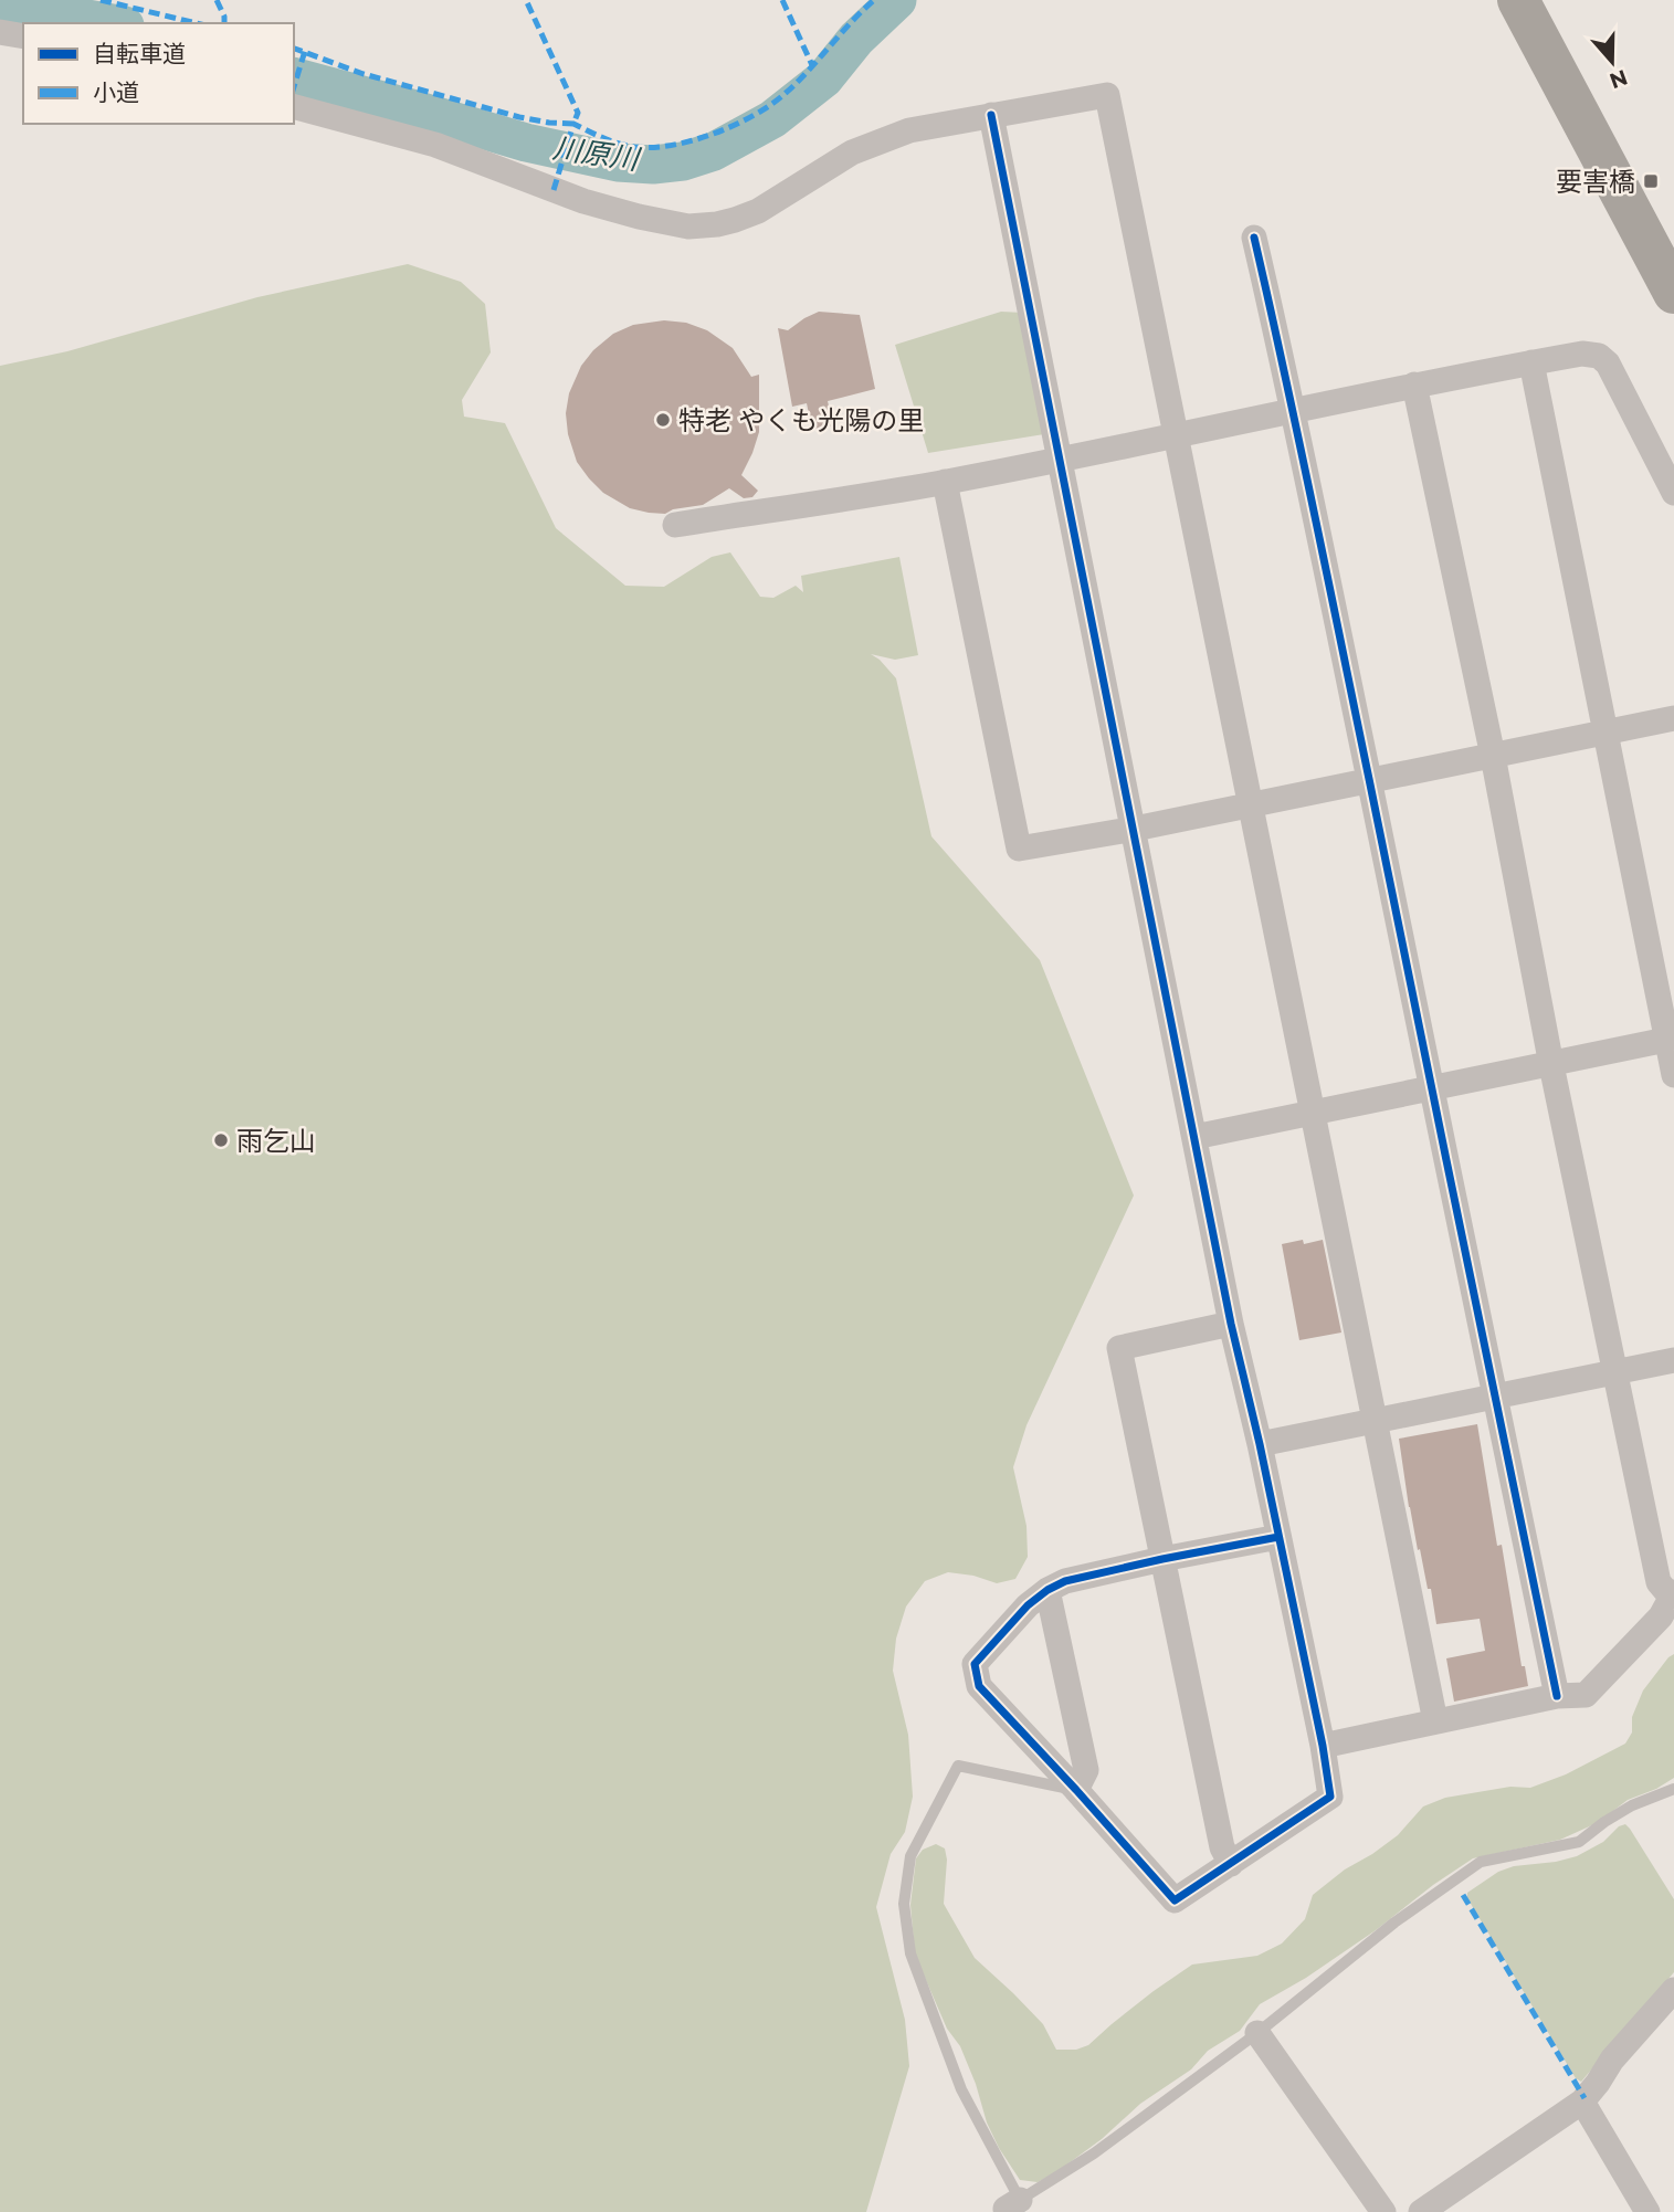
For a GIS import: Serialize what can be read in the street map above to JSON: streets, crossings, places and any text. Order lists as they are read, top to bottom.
{
  "water": ["川原川"],
  "places": {
    "transit": ["要害橋"],
    "other": ["特老 やくも光陽の里", "雨乞山"]
  },
  "legend": ["自転車道", "小道"],
  "north": "bottom"
}
